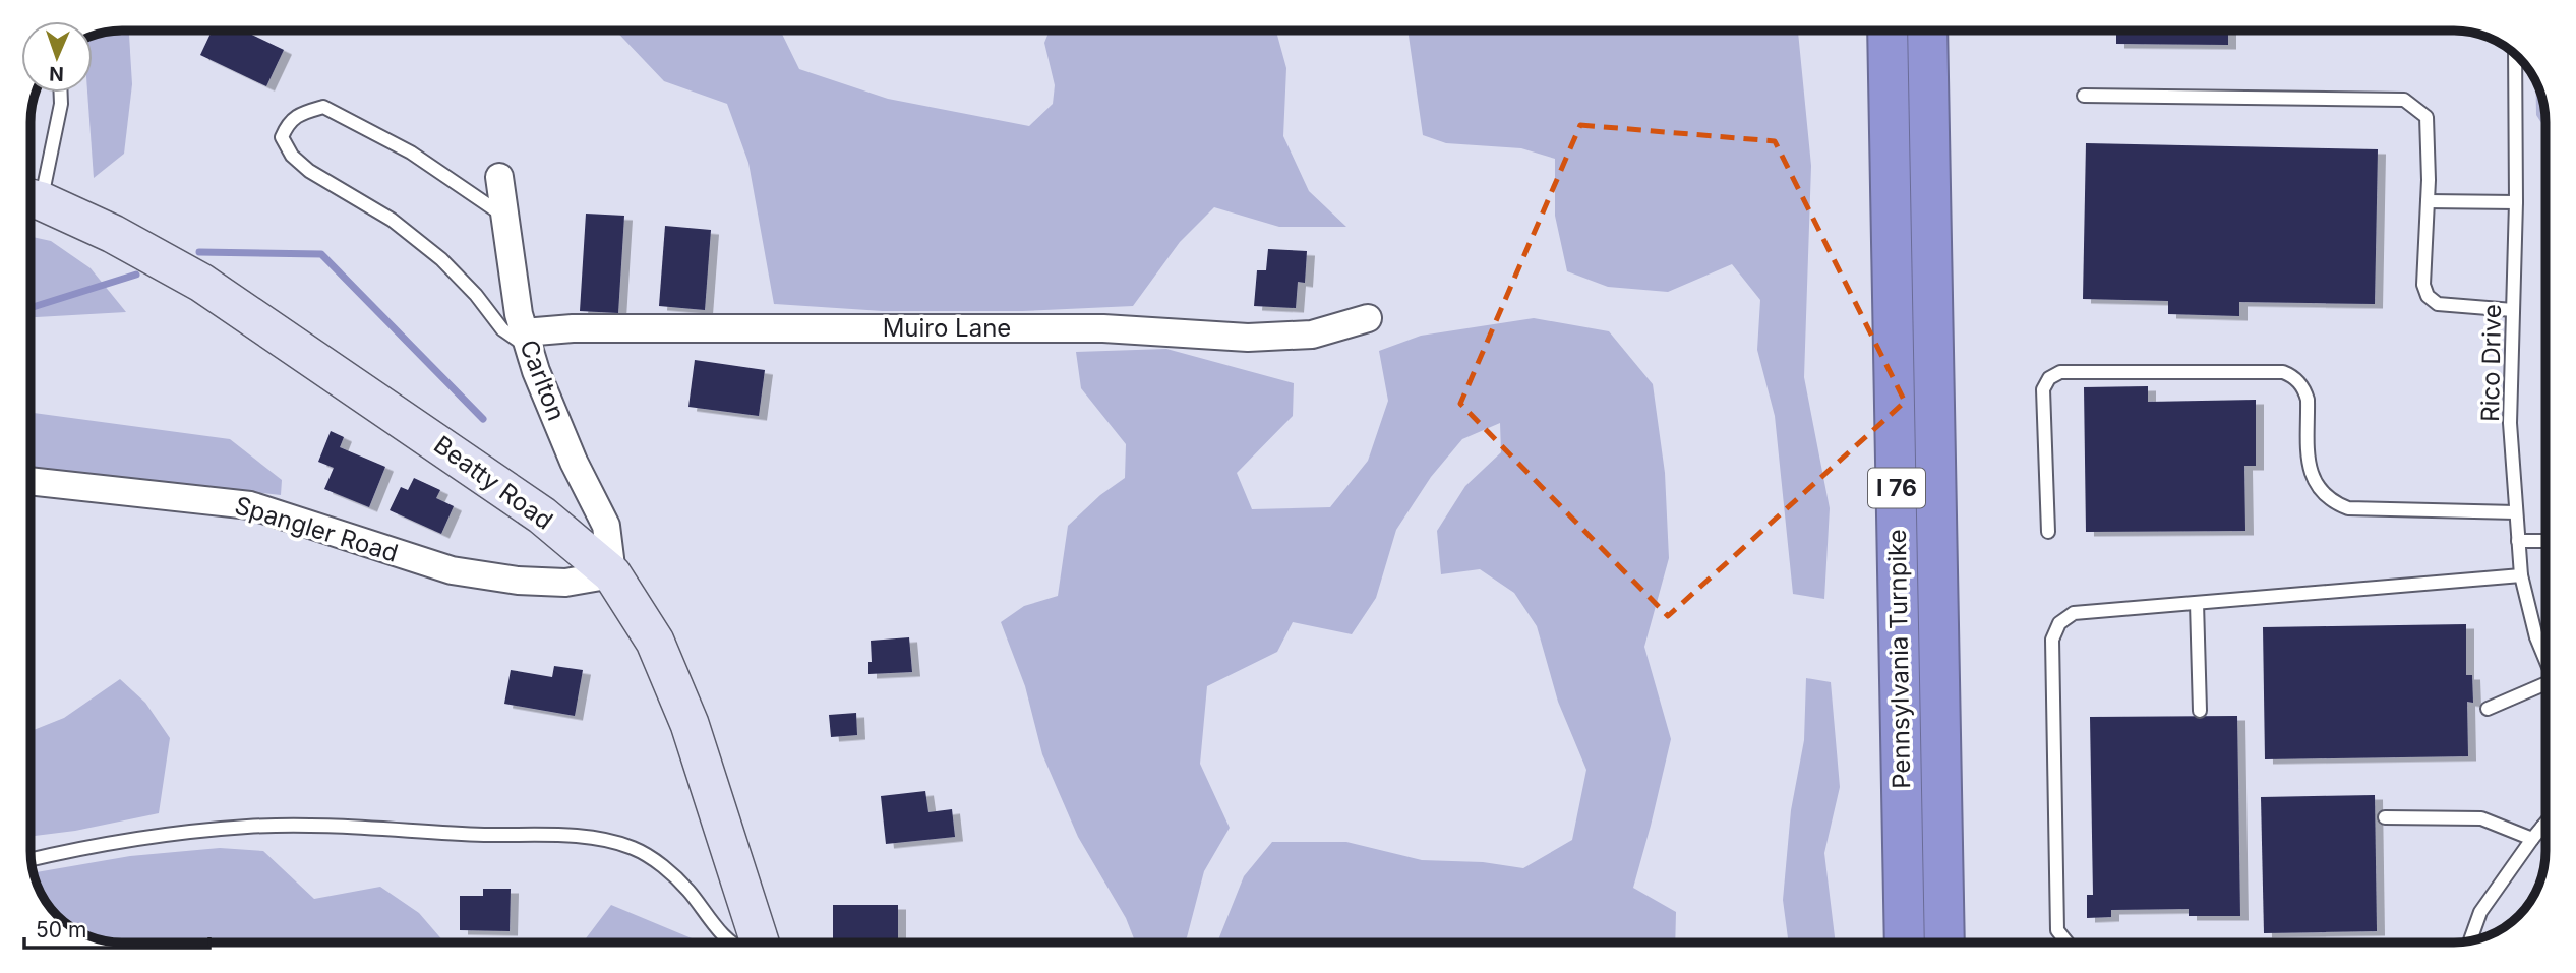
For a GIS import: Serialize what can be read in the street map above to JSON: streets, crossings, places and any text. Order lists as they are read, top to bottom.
{
  "streets": {
    "highway": ["I 76", "Pennsylvania Turnpike"],
    "street": [
      "Muiro Lane",
      "Carlton",
      "Beatty Road",
      "Spangler Road"
    ],
    "lane": ["Rico Drive"]
  },
  "crossings": [
    ["Muiro Lane", "Carlton"],
    ["Carlton", "Beatty Road"],
    ["Carlton", "Spangler Road"],
    ["Beatty Road", "Spangler Road"]
  ],
  "scale_bar": "50 m",
  "north": "bottom"
}
